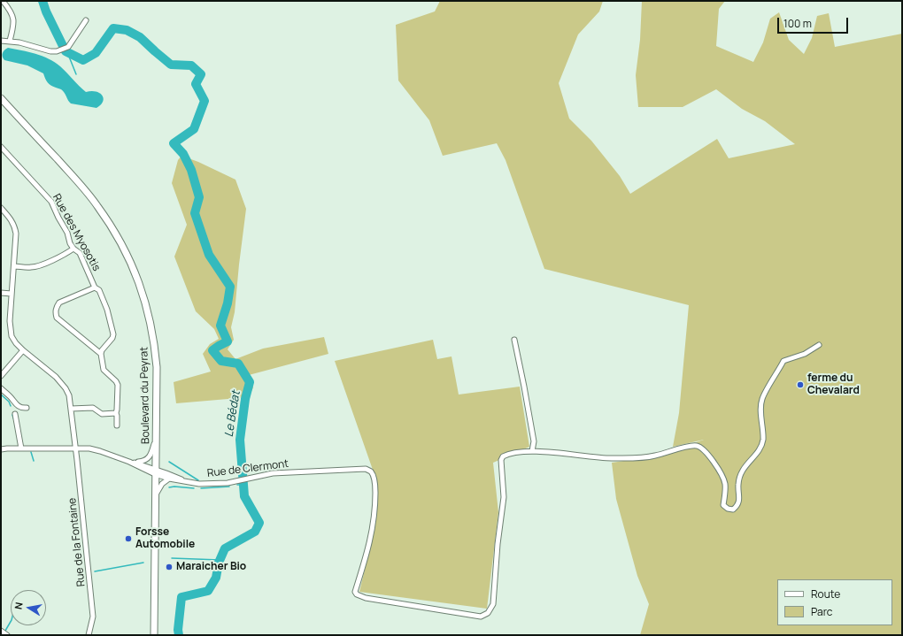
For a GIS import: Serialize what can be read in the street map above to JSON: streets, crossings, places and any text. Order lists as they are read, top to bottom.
{
  "streets": {
    "main road": ["Boulevard du Peyrat"],
    "street": ["Rue des Myosotis", "Rue de Clermont", "Rue de la Fontaine"]
  },
  "crossings": [
    ["Boulevard du Peyrat", "Rue de Clermont"]
  ],
  "water": ["Le Bédat"],
  "places": ["ferme du Chevalard", "Forsse Automobile", "Maraicher Bio"],
  "legend": ["Route", "Parc"],
  "scale_bar": "100 m",
  "north": "left"
}
